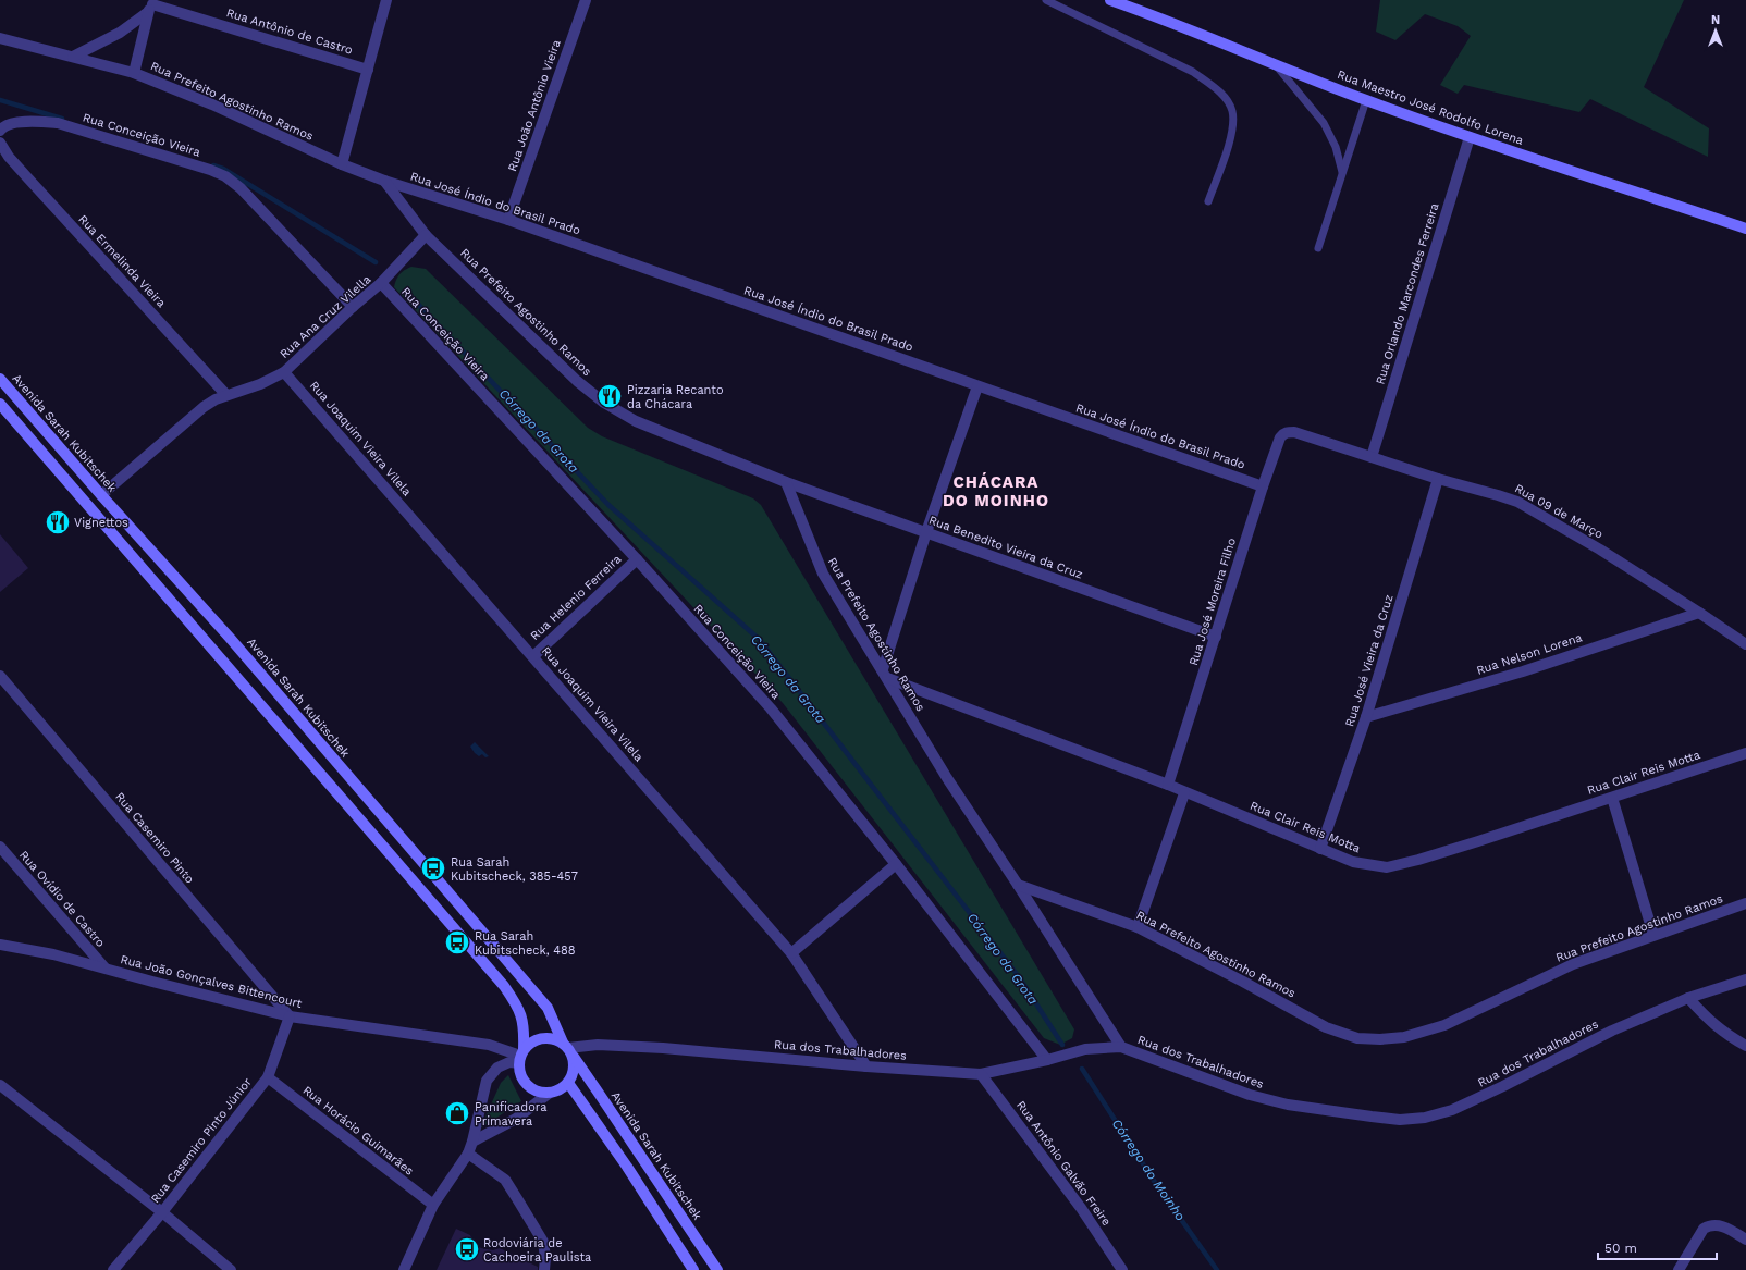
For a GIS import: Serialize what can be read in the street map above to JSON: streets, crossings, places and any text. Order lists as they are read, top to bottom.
{
  "streets": {
    "main road": ["Rua Maestro José Rodolfo Lorena", "Avenida Sarah Kubitschek"],
    "street": [
      "Rua Antônio de Castro",
      "Rua Prefeito Agostinho Ramos",
      "Rua João Antônio Vieira",
      "Rua Conceição Vieira",
      "Rua José Índio do Brasil Prado",
      "Rua Ermelinda Vieira",
      "Rua Orlando Marcondes Ferreira",
      "Rua Ana Cruz Vilella",
      "Rua Joaquim Vieira Vilela",
      "Rua 09 de Março",
      "Rua Benedito Vieira da Cruz",
      "Rua Helenio Ferreira",
      "Rua José Moreira Filho",
      "Rua Nelson Lorena",
      "Rua José Vieira da Cruz",
      "Rua Clair Reis Motta",
      "Rua Casemiro Pinto",
      "Rua Ovídio de Castro",
      "Rua João Gonçalves Bittencourt",
      "Rua dos Trabalhadores",
      "Rua Horácio Guimarães",
      "Rua Casemiro Pinto Júnior",
      "Rua Antônio Galvão Freire"
    ]
  },
  "crossings": [
    ["Rua Prefeito Agostinho Ramos", "Rua José Índio do Brasil Prado"],
    ["Rua Prefeito Agostinho Ramos", "Rua Ana Cruz Vilella"],
    ["Rua Prefeito Agostinho Ramos", "Rua Benedito Vieira da Cruz"],
    ["Rua Prefeito Agostinho Ramos", "Rua Clair Reis Motta"],
    ["Rua João Antônio Vieira", "Rua José Índio do Brasil Prado"],
    ["Rua Maestro José Rodolfo Lorena", "Rua Orlando Marcondes Ferreira"],
    ["Rua Conceição Vieira", "Rua Ana Cruz Vilella"],
    ["Rua Conceição Vieira", "Rua Helenio Ferreira"],
    ["Rua Conceição Vieira", "Rua dos Trabalhadores"],
    ["Rua José Índio do Brasil Prado", "Rua José Moreira Filho"],
    ["Rua Ermelinda Vieira", "Rua Ana Cruz Vilella"],
    ["Rua Orlando Marcondes Ferreira", "Rua 09 de Março"],
    ["Rua Ana Cruz Vilella", "Avenida Sarah Kubitschek"],
    ["Rua Ana Cruz Vilella", "Rua Joaquim Vieira Vilela"],
    ["Avenida Sarah Kubitschek", "Rua João Gonçalves Bittencourt"],
    ["Avenida Sarah Kubitschek", "Rua dos Trabalhadores"],
    ["Rua Joaquim Vieira Vilela", "Rua Helenio Ferreira"],
    ["Rua Joaquim Vieira Vilela", "Rua dos Trabalhadores"],
    ["Rua 09 de Março", "Rua José Moreira Filho"],
    ["Rua 09 de Março", "Rua Nelson Lorena"],
    ["Rua 09 de Março", "Rua José Vieira da Cruz"],
    ["Rua Benedito Vieira da Cruz", "Rua José Moreira Filho"],
    ["Rua José Moreira Filho", "Rua Clair Reis Motta"],
    ["Rua Nelson Lorena", "Rua José Vieira da Cruz"],
    ["Rua José Vieira da Cruz", "Rua Clair Reis Motta"],
    ["Rua Casemiro Pinto", "Rua João Gonçalves Bittencourt"],
    ["Rua Casemiro Pinto", "Rua Casemiro Pinto Júnior"],
    ["Rua Ovídio de Castro", "Rua João Gonçalves Bittencourt"],
    ["Rua João Gonçalves Bittencourt", "Rua dos Trabalhadores"],
    ["Rua João Gonçalves Bittencourt", "Rua Casemiro Pinto Júnior"],
    ["Rua dos Trabalhadores", "Rua Antônio Galvão Freire"],
    ["Rua Horácio Guimarães", "Rua Casemiro Pinto Júnior"]
  ],
  "districts": ["CHÁCARA DO MOINHO"],
  "water": ["Córrego da Grota", "Córrego do Moinho"],
  "places": {
    "restaurant": ["Pizzaria Recanto da Chácara", "Vignettos"],
    "bus stop": ["Rua Sarah Kubitscheck, 385-457", "Rua Sarah Kubitscheck, 488", "Rodoviária de Cachoeira Paulista"],
    "shop": ["Panificadora Primavera"]
  },
  "scale_bar": "50 m",
  "north": "top"
}
